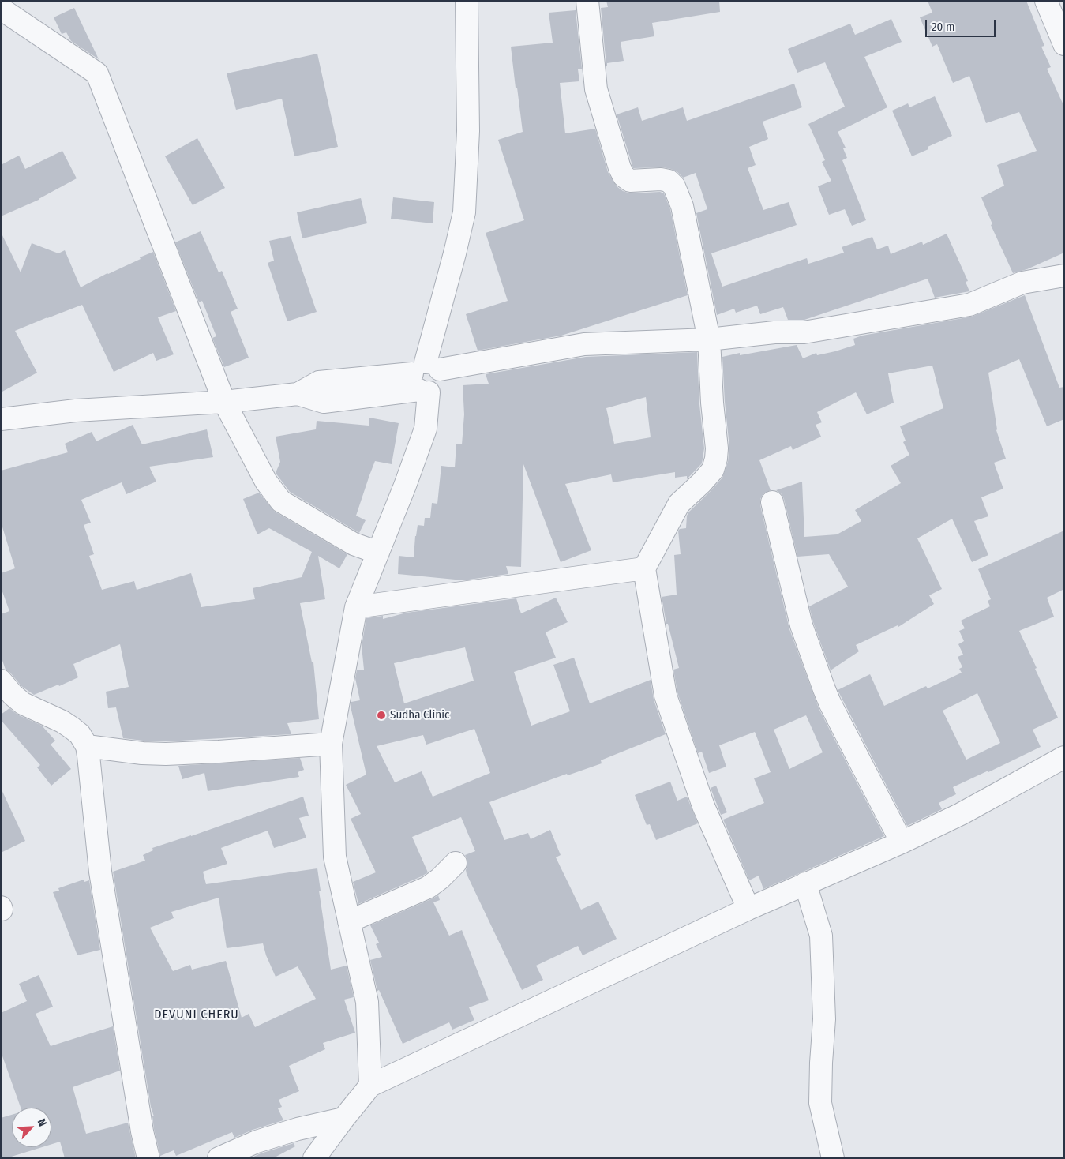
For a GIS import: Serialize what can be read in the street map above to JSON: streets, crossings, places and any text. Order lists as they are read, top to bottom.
{
  "districts": ["DEVUNI CHERU"],
  "places": ["Sudha Clinic"],
  "scale_bar": "20 m",
  "north": "top right"
}
